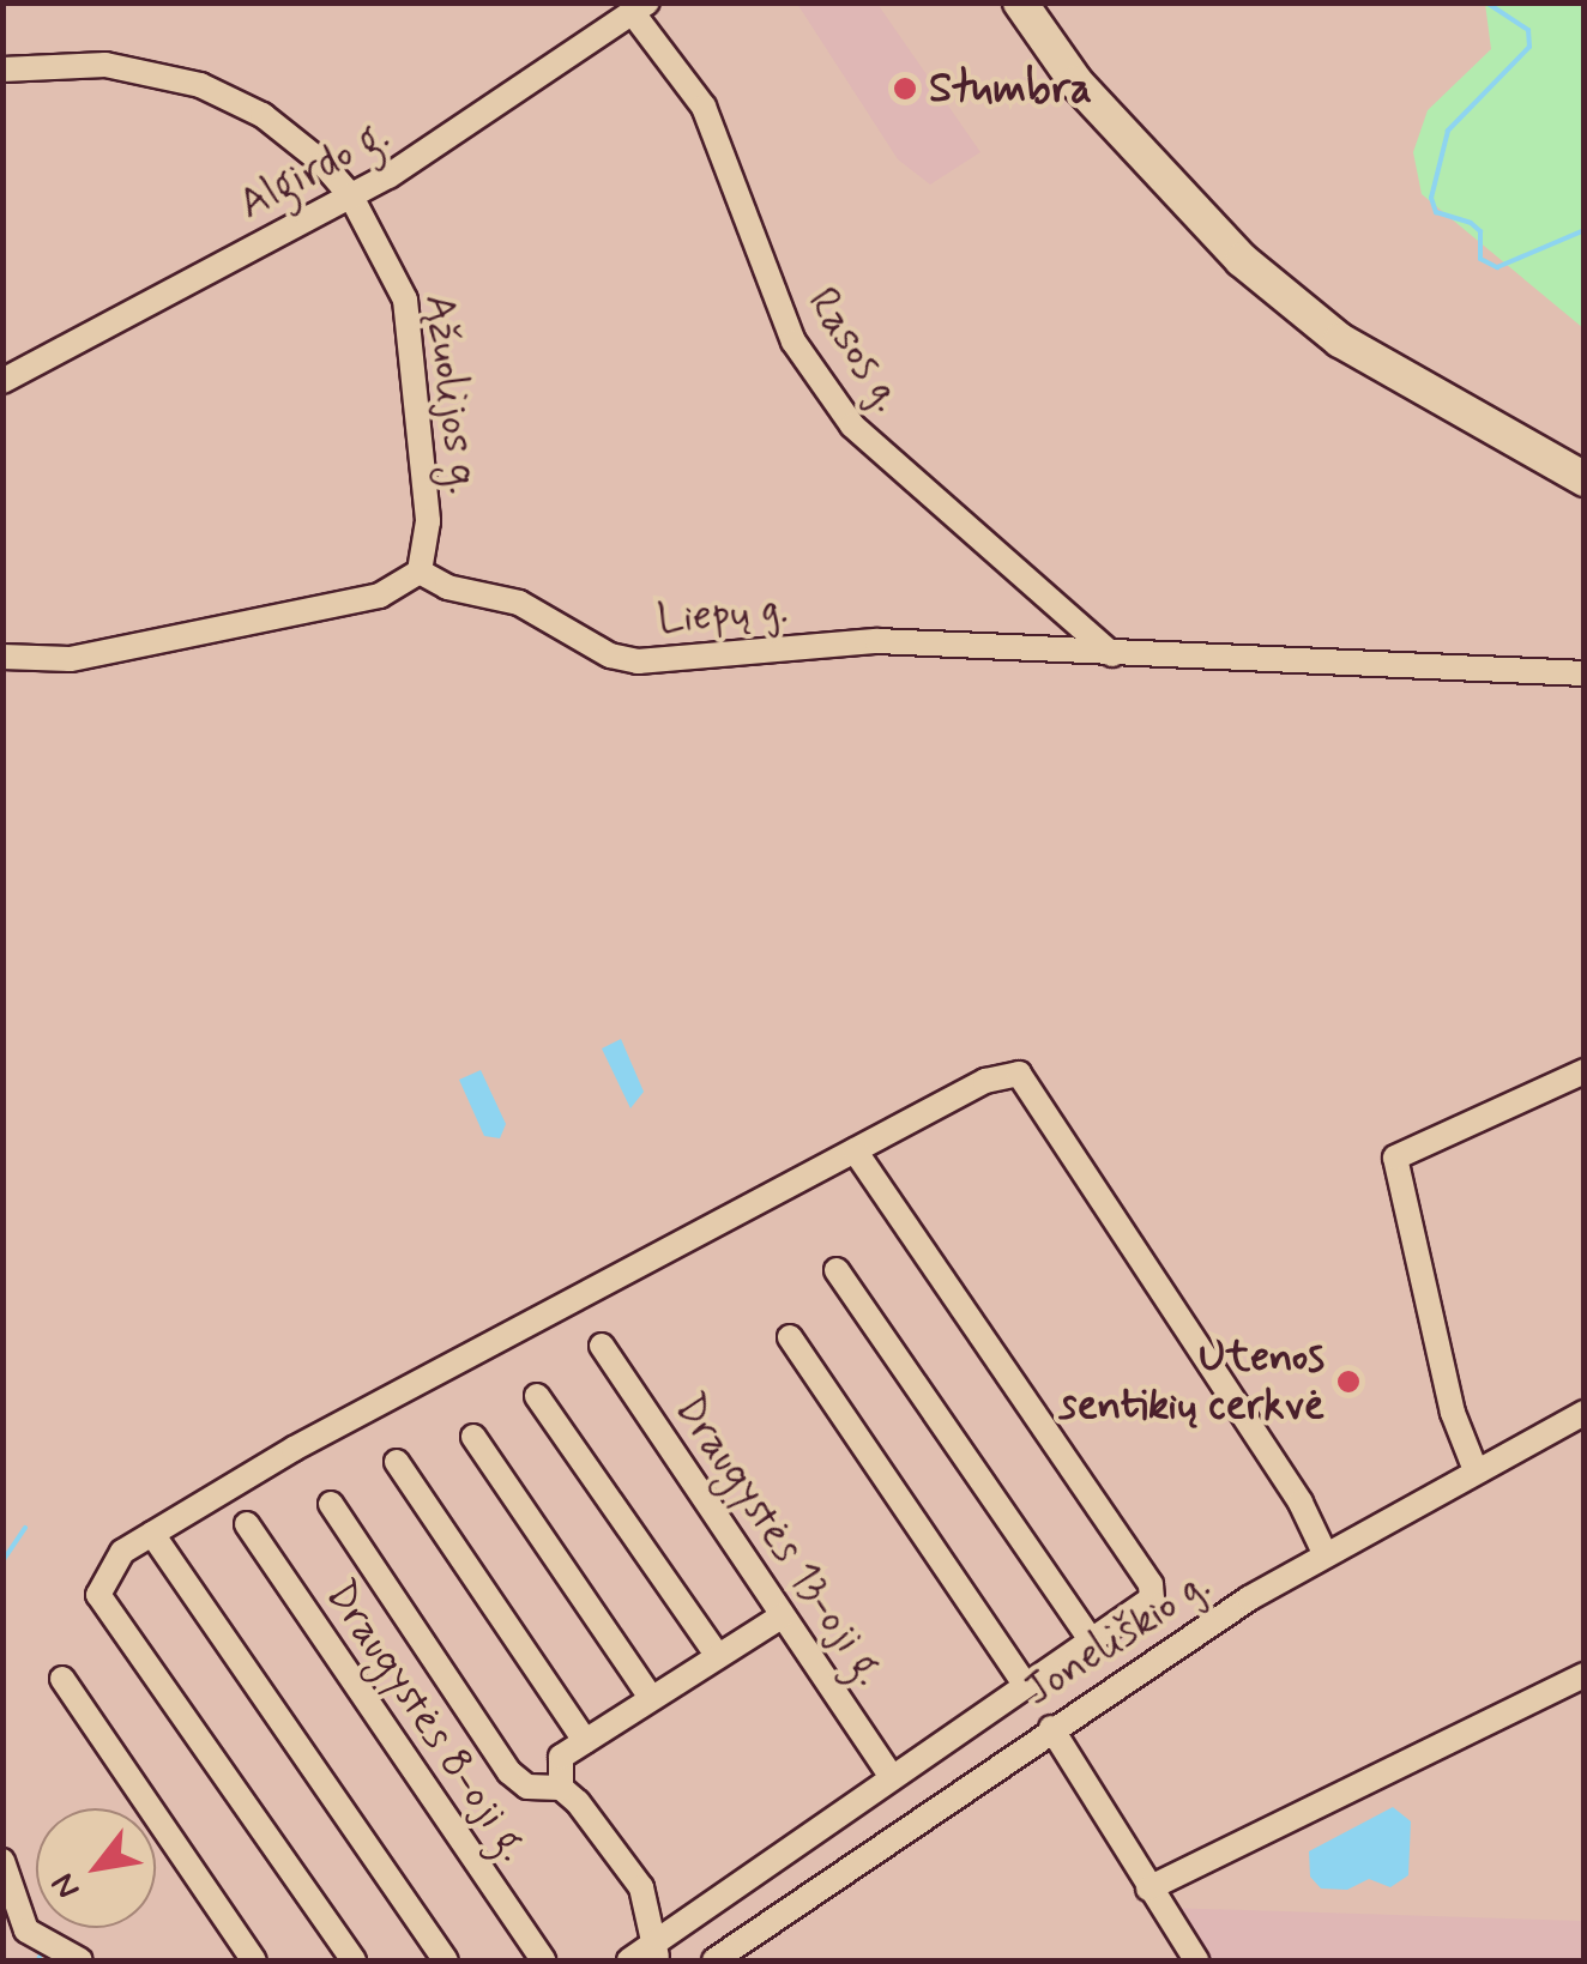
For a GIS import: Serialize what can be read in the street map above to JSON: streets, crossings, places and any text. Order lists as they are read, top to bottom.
{
  "streets": {
    "street": [
      "Algirdo g.",
      "Rasos g.",
      "Ąžuolijos g.",
      "Liepų g.",
      "Draugystės 13-oji g.",
      "Joneliškio g.",
      "Draugystės 8-oji g."
    ]
  },
  "crossings": [
    ["Algirdo g.", "Rasos g."],
    ["Algirdo g.", "Ąžuolijos g."],
    ["Rasos g.", "Liepų g."],
    ["Ąžuolijos g.", "Liepų g."]
  ],
  "places": ["Stumbra", "Utenos sentikių cerkvė"],
  "north": "bottom left"
}
